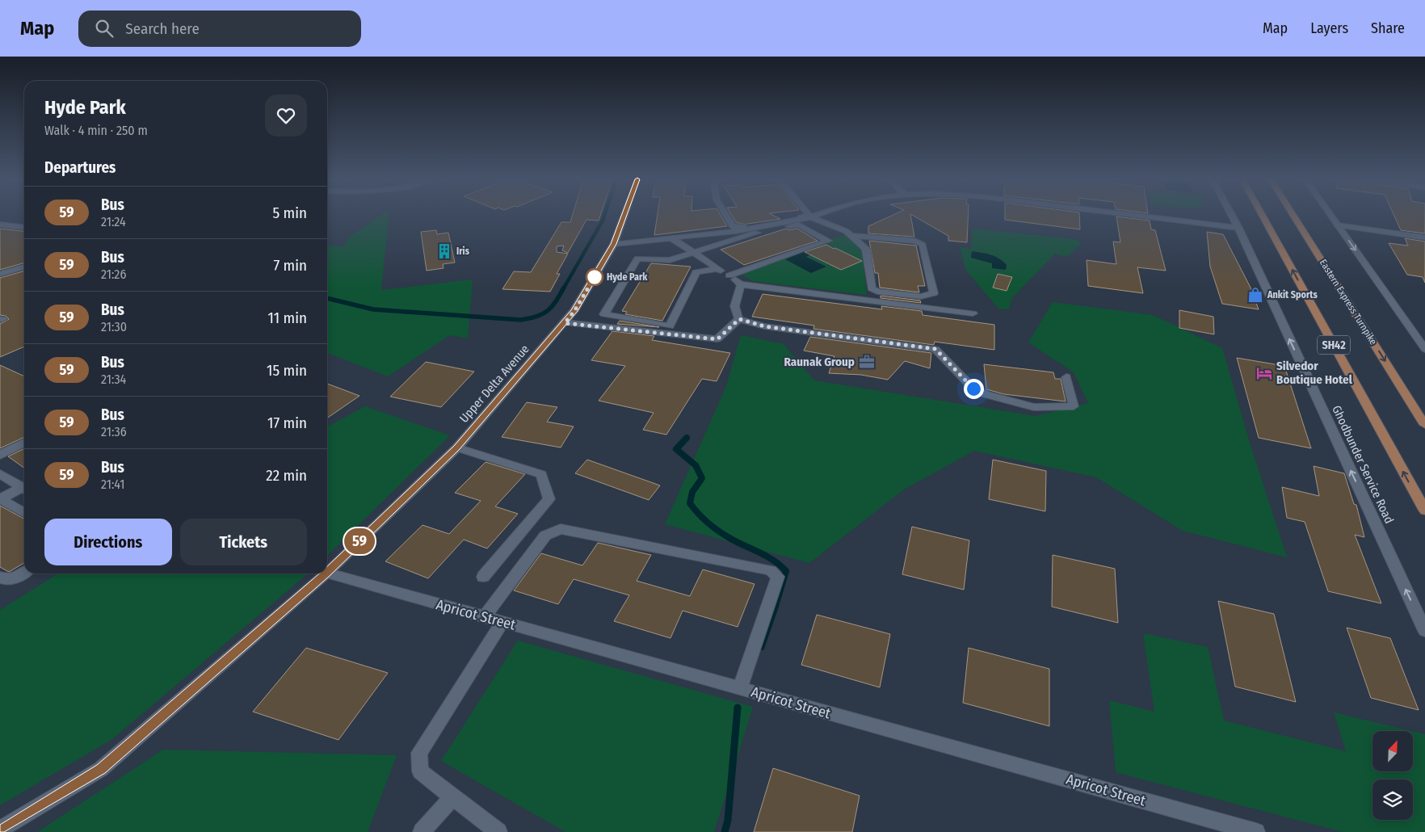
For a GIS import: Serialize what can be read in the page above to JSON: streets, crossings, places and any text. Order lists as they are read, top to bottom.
{
  "streets": {
    "main road": ["Eastern Express Turnpike", "SH42"],
    "street": ["Upper Delta Avenue", "Ghodbunder Service Road", "Apricot Street"]
  },
  "one_way": ["Ghodbunder Service Road"],
  "places": {
    "building": ["Iris"],
    "other": ["Hyde Park"],
    "shop": ["Ankit Sports"],
    "office": ["Raunak Group"],
    "hotel": ["Silvedor Boutique Hotel"]
  },
  "lines": ["bus line 59"],
  "north": "top right",
  "page": {
    "header": "Map",
    "search": "Search here",
    "nav": ["Map", "Layers", "Share"],
    "on_map": "59",
    "heading": [
      ["Hyde Park", "Walk · 4 min · 250 m"],
      "Departures"
    ],
    "list": [
      {
        "mark": "59",
        "name": "Bus",
        "note": "21:24",
        "value": "5 min"
      },
      {
        "mark": "59",
        "name": "Bus",
        "note": "21:26",
        "value": "7 min"
      },
      {
        "mark": "59",
        "name": "Bus",
        "note": "21:30",
        "value": "11 min"
      },
      {
        "mark": "59",
        "name": "Bus",
        "note": "21:34",
        "value": "15 min"
      },
      {
        "mark": "59",
        "name": "Bus",
        "note": "21:36",
        "value": "17 min"
      },
      {
        "mark": "59",
        "name": "Bus",
        "note": "21:41",
        "value": "22 min"
      }
    ],
    "buttons": ["Directions", "Tickets"]
  }
}
